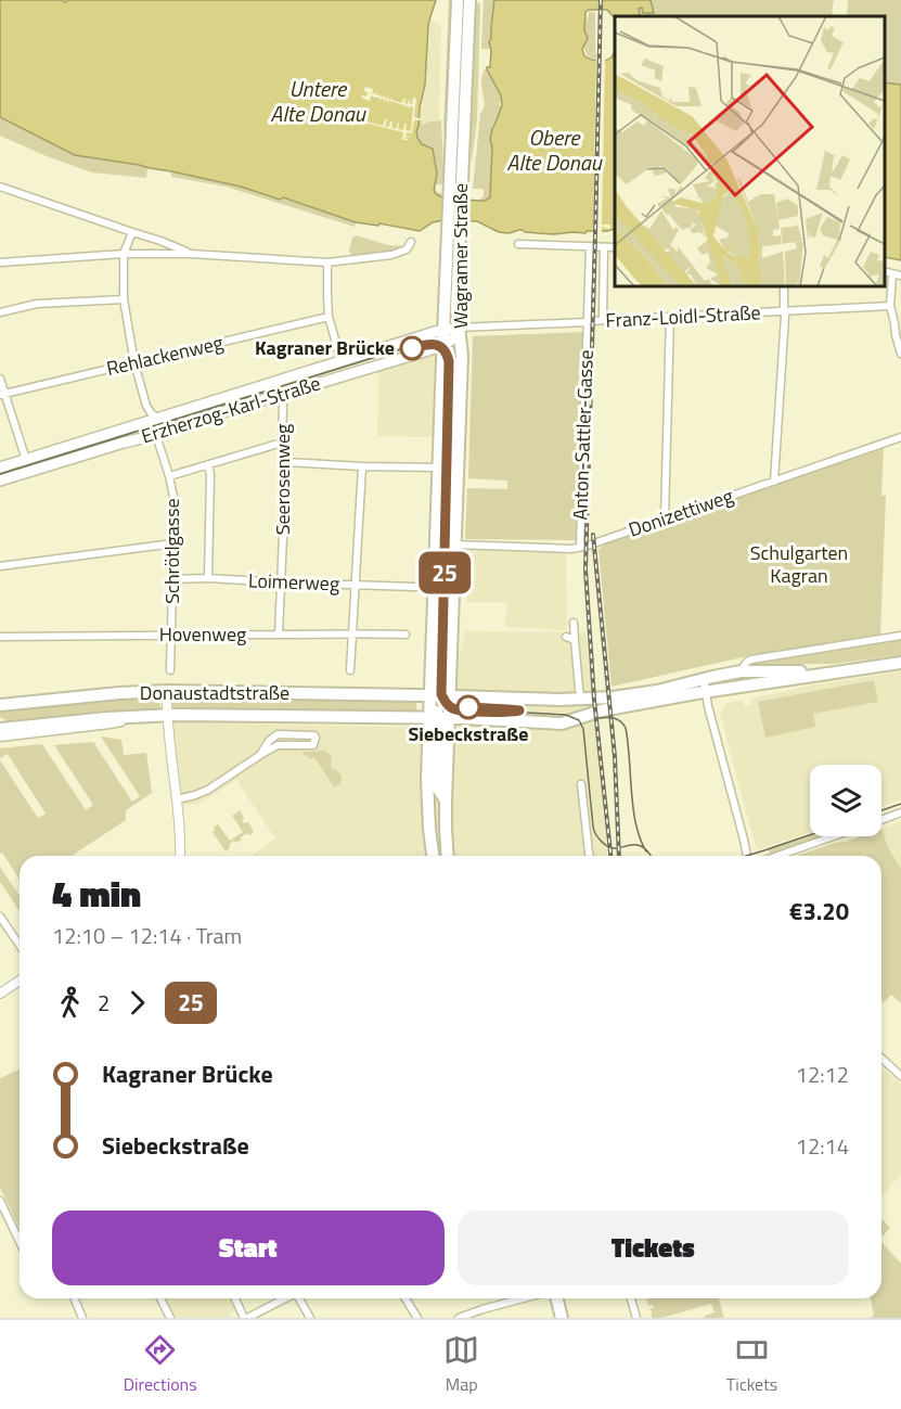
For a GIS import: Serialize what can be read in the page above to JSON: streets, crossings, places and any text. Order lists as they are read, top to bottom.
{
  "streets": {
    "main road": ["Wagramer Straße", "Erzherzog-Karl-Straße", "Donaustadtstraße"],
    "street": [
      "Franz-Loidl-Straße",
      "Rehlackenweg",
      "Anton-Sattler-Gasse",
      "Seerosenweg",
      "Donizettiweg",
      "Schrötlgasse",
      "Loimerweg",
      "Hovenweg"
    ]
  },
  "crossings": [
    ["Wagramer Straße", "Franz-Loidl-Straße"],
    ["Wagramer Straße", "Erzherzog-Karl-Straße"],
    ["Wagramer Straße", "Donizettiweg"],
    ["Wagramer Straße", "Donaustadtstraße"],
    ["Franz-Loidl-Straße", "Erzherzog-Karl-Straße"],
    ["Franz-Loidl-Straße", "Anton-Sattler-Gasse"],
    ["Erzherzog-Karl-Straße", "Schrötlgasse"],
    ["Anton-Sattler-Gasse", "Donizettiweg"],
    ["Seerosenweg", "Loimerweg"],
    ["Seerosenweg", "Hovenweg"],
    ["Schrötlgasse", "Loimerweg"],
    ["Schrötlgasse", "Hovenweg"]
  ],
  "water": ["Untere Alte Donau", "Obere Alte Donau"],
  "parks": ["Schulgarten Kagran"],
  "places": ["Kagraner Brücke", "Siebeckstraße"],
  "lines": ["tram line 25"],
  "page": {
    "on_map": "25",
    "heading": ["4 min", "12:10 – 12:14 · Tram", "€3.20"],
    "legs": ["2", "25"],
    "list": [
      {
        "name": "Kagraner Brücke",
        "value": "12:12"
      },
      {
        "name": "Siebeckstraße",
        "value": "12:14"
      }
    ],
    "buttons": ["Start", "Tickets"],
    "tabs": ["Directions", "Map", "Tickets"]
  }
}
